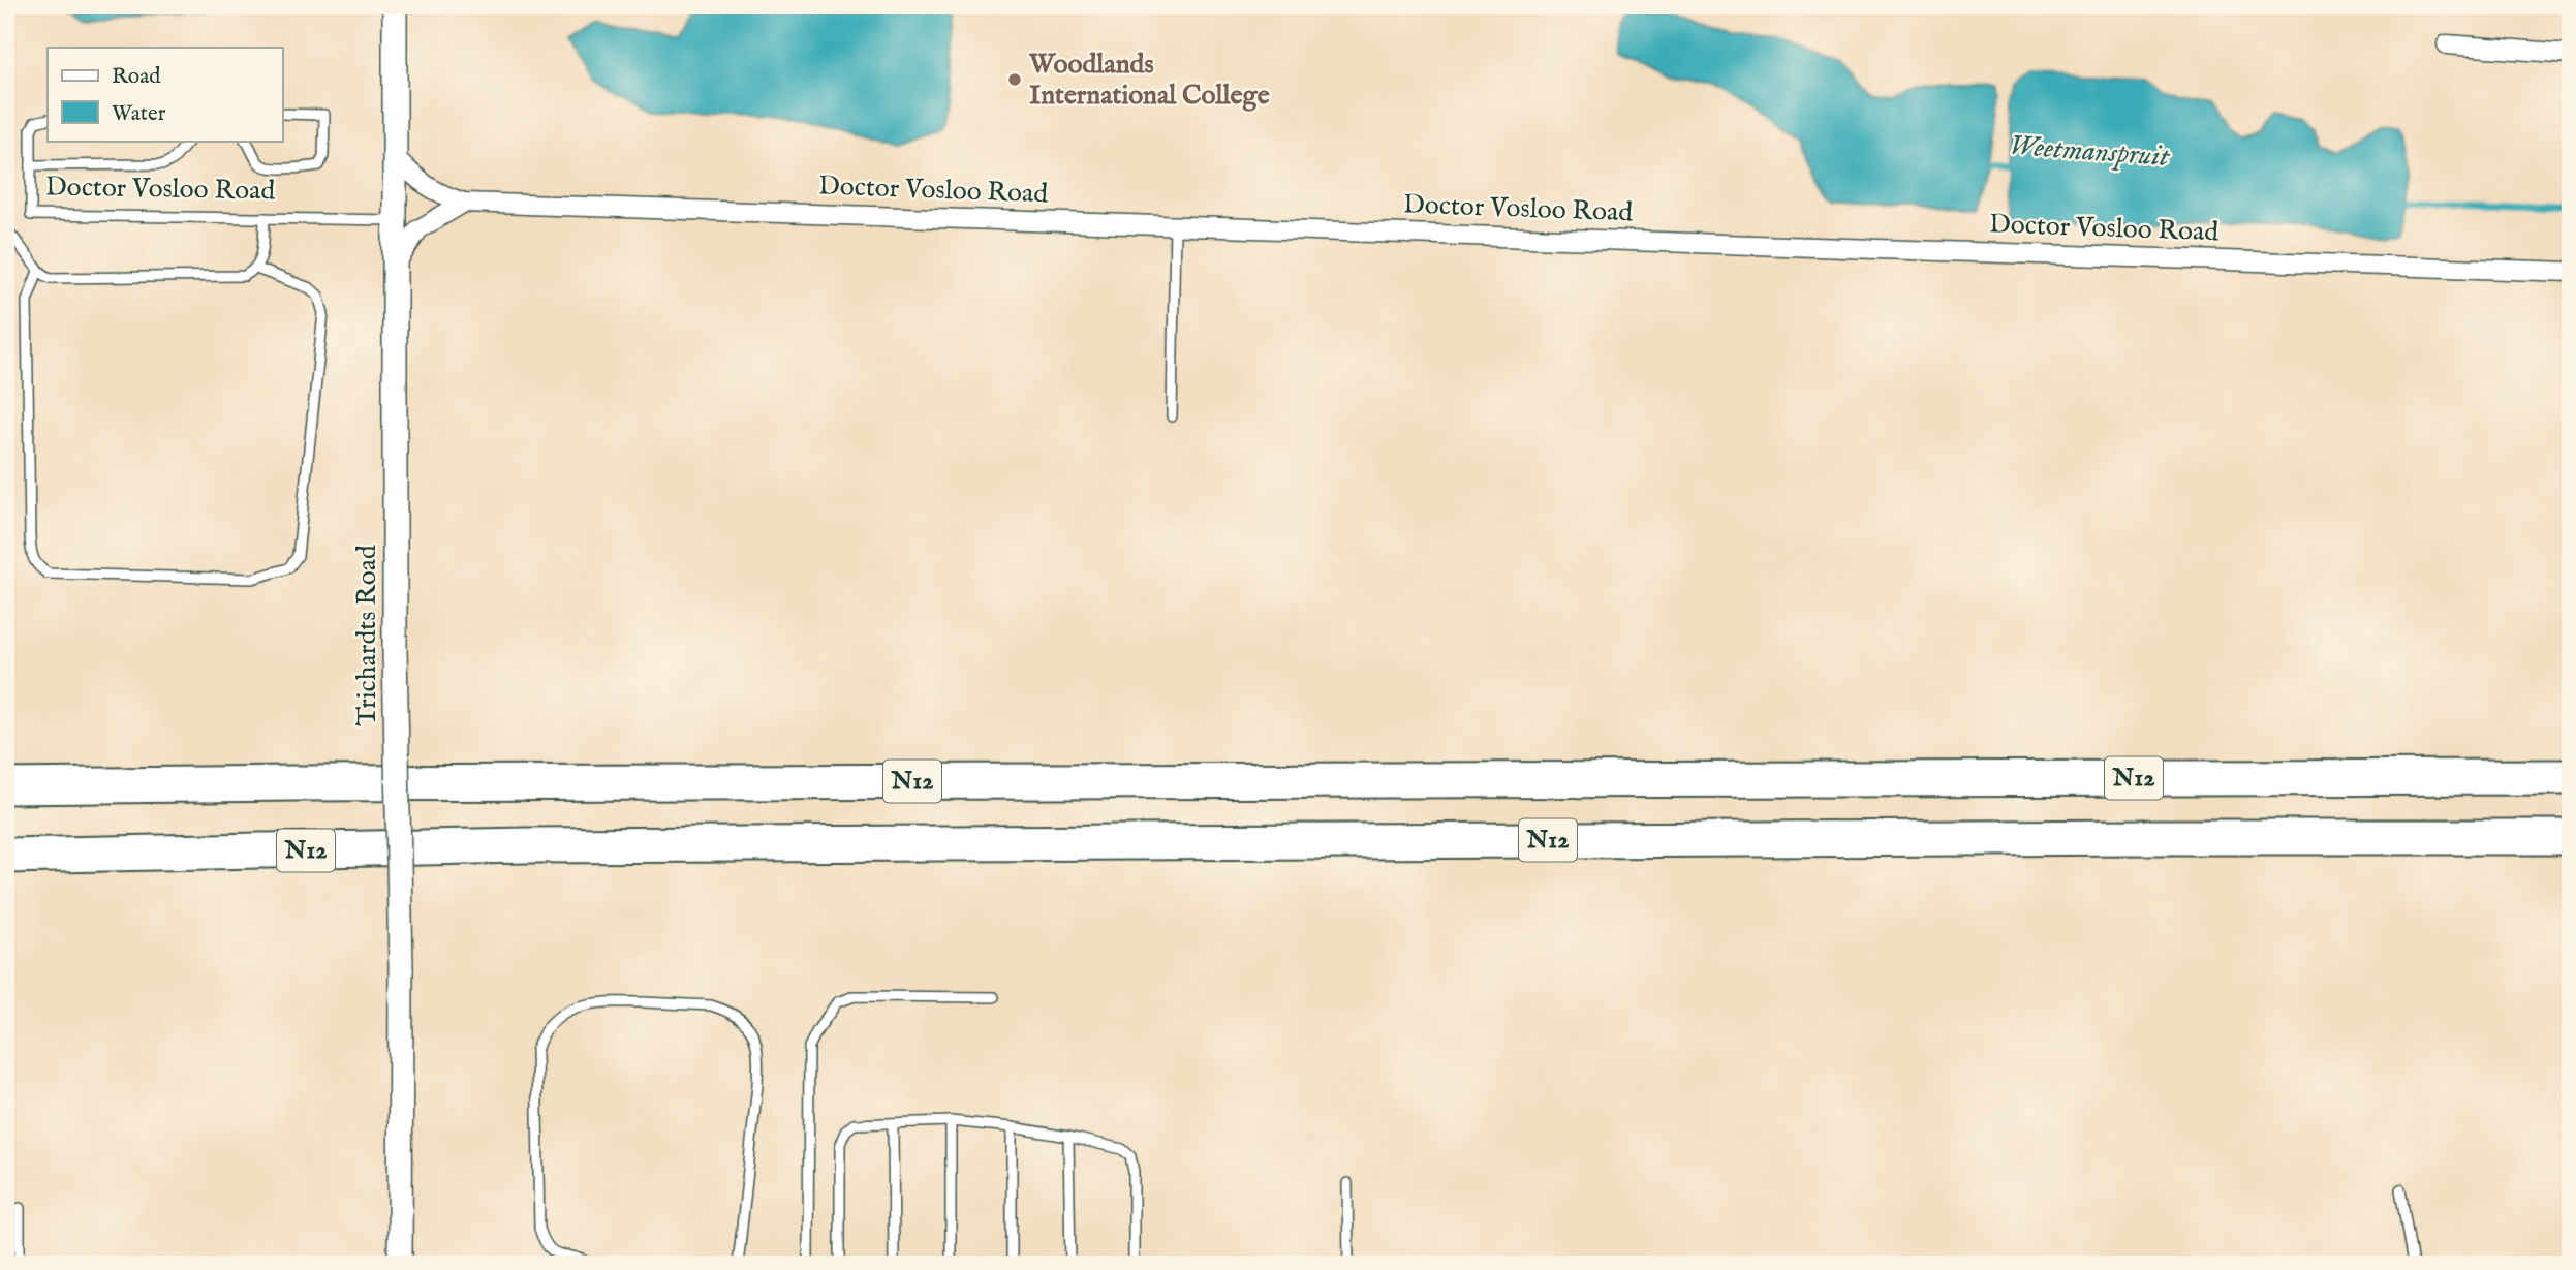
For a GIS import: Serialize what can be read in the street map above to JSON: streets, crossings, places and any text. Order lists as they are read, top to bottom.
{
  "streets": {
    "highway": ["N12"],
    "street": ["Doctor Vosloo Road", "Trichardts Road"]
  },
  "crossings": [
    ["Doctor Vosloo Road", "Trichardts Road"]
  ],
  "water": ["Weetmanspruit"],
  "places": ["Woodlands International College"],
  "legend": ["Road", "Water"]
}
